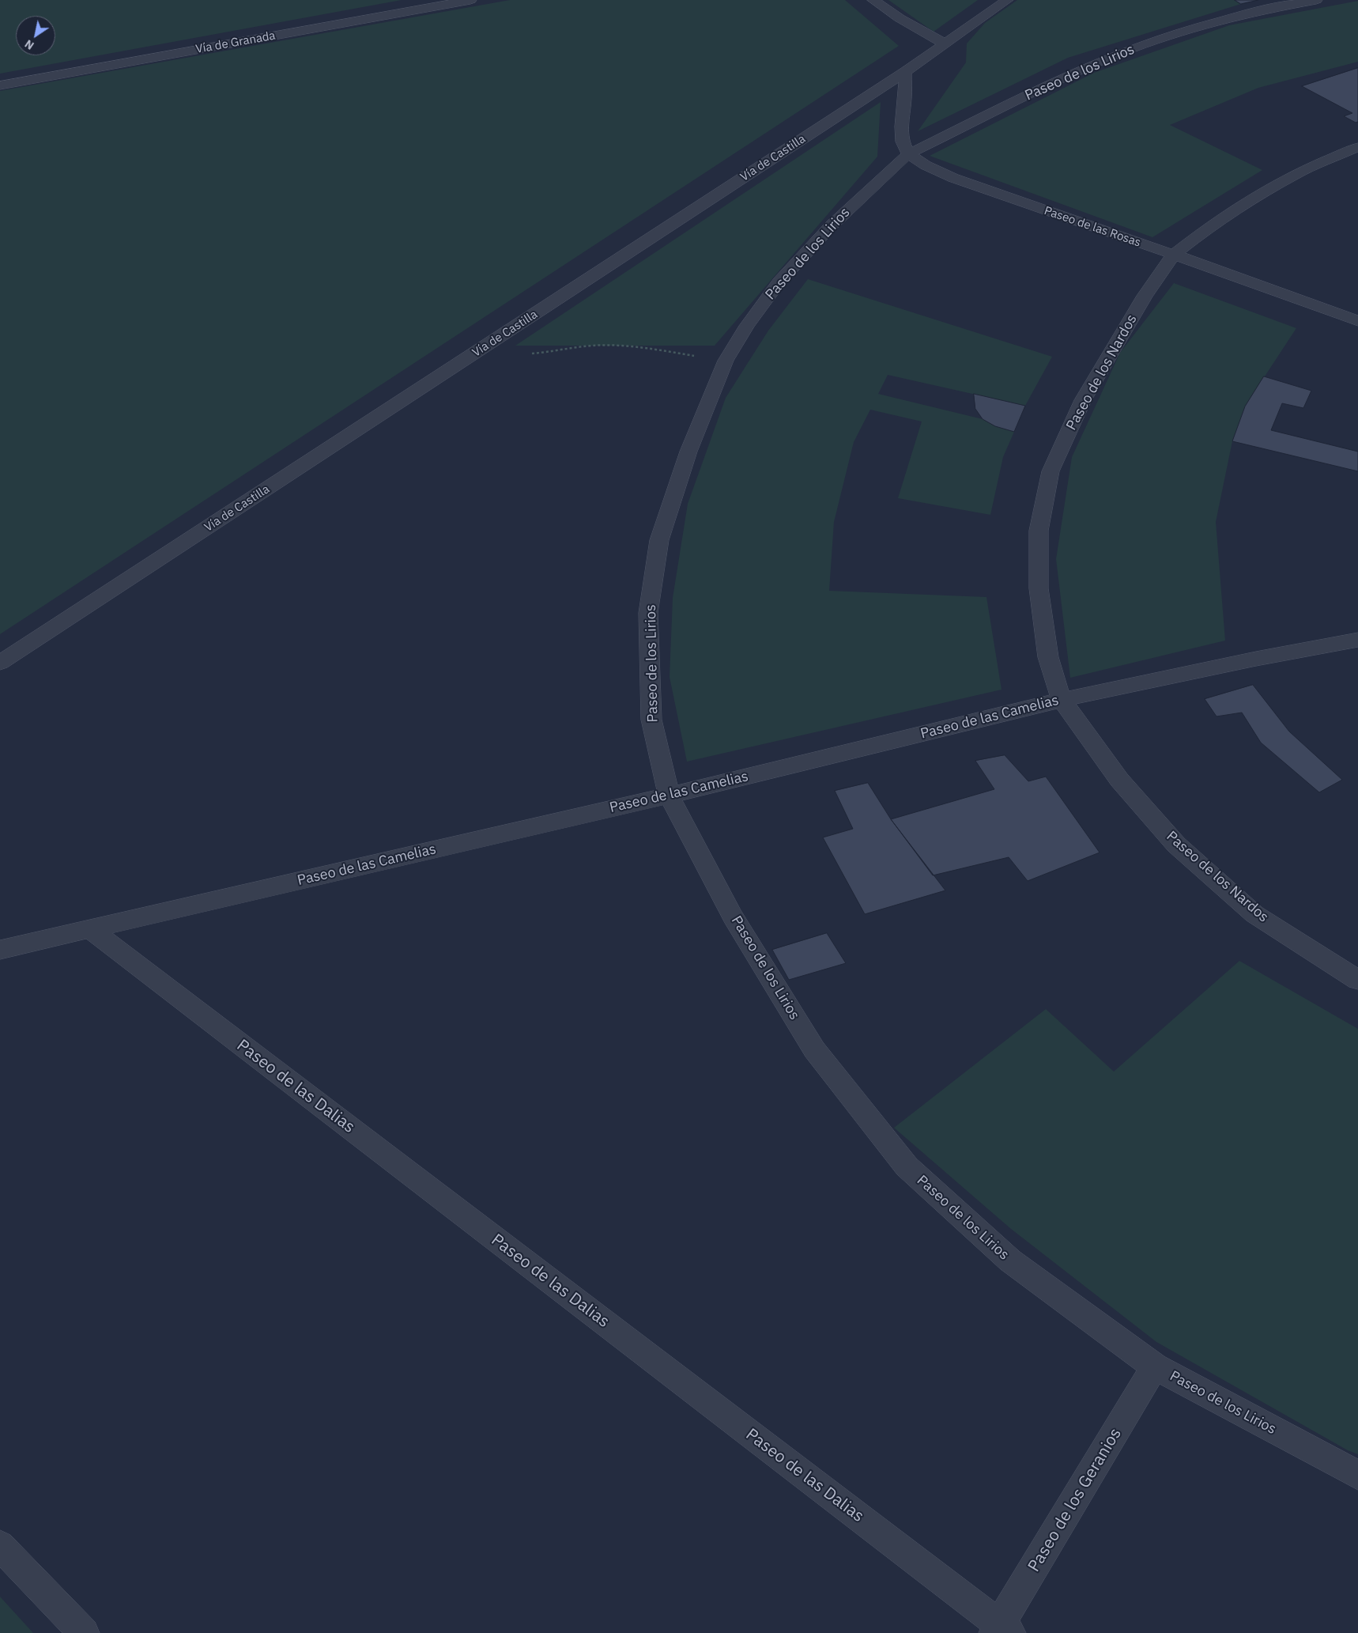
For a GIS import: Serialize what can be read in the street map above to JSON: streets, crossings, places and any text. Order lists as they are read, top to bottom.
{
  "streets": {
    "street": [
      "Vía de Granada",
      "Paseo de los Lirios",
      "Vía de Castilla",
      "Paseo de las Rosas",
      "Paseo de los Nardos",
      "Paseo de las Camelias",
      "Paseo de las Dalias",
      "Paseo de los Geranios"
    ]
  },
  "crossings": [
    ["Paseo de los Lirios", "Paseo de las Rosas"],
    ["Paseo de los Lirios", "Paseo de las Camelias"],
    ["Paseo de los Lirios", "Paseo de los Geranios"],
    ["Paseo de las Rosas", "Paseo de los Nardos"],
    ["Paseo de los Nardos", "Paseo de las Camelias"],
    ["Paseo de las Camelias", "Paseo de las Dalias"],
    ["Paseo de las Dalias", "Paseo de los Geranios"]
  ],
  "north": "bottom left"
}
